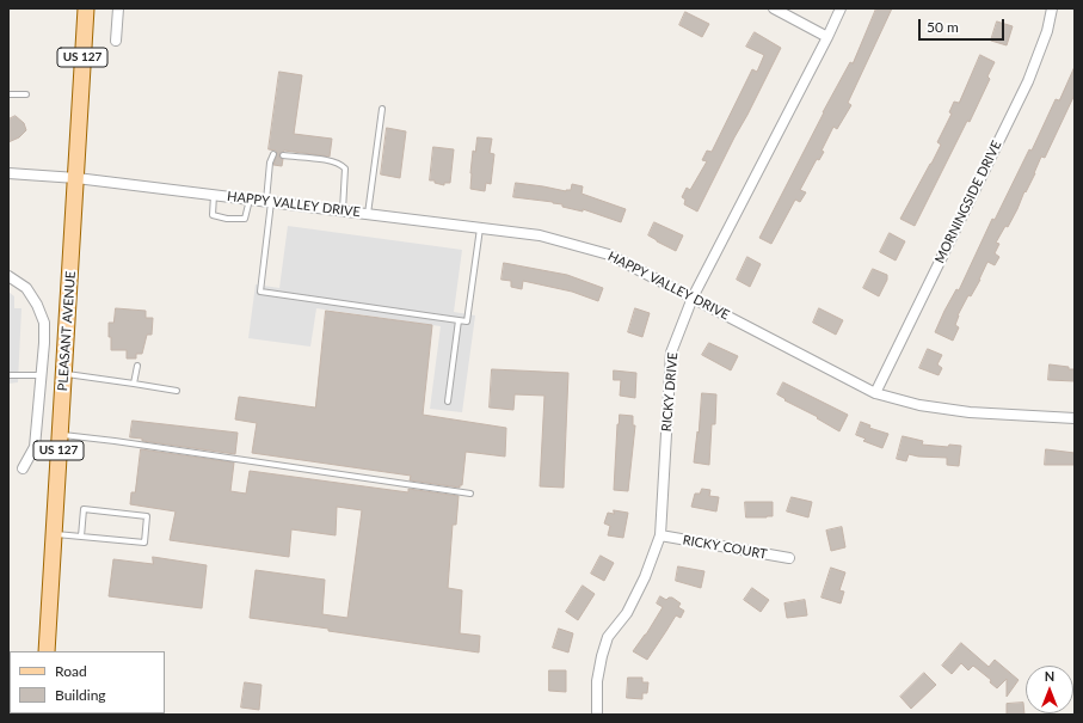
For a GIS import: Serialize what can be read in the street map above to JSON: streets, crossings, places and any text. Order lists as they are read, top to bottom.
{
  "streets": {
    "main road": ["US 127", "PLEASANT AVENUE"],
    "street": [
      "MORNINGSIDE DRIVE",
      "HAPPY VALLEY DRIVE",
      "RICKY DRIVE",
      "RICKY COURT"
    ]
  },
  "crossings": [
    ["MORNINGSIDE DRIVE", "HAPPY VALLEY DRIVE"],
    ["HAPPY VALLEY DRIVE", "PLEASANT AVENUE"],
    ["HAPPY VALLEY DRIVE", "RICKY DRIVE"],
    ["RICKY DRIVE", "RICKY COURT"]
  ],
  "legend": ["Road", "Building"],
  "scale_bar": "50 m",
  "north": "top"
}
